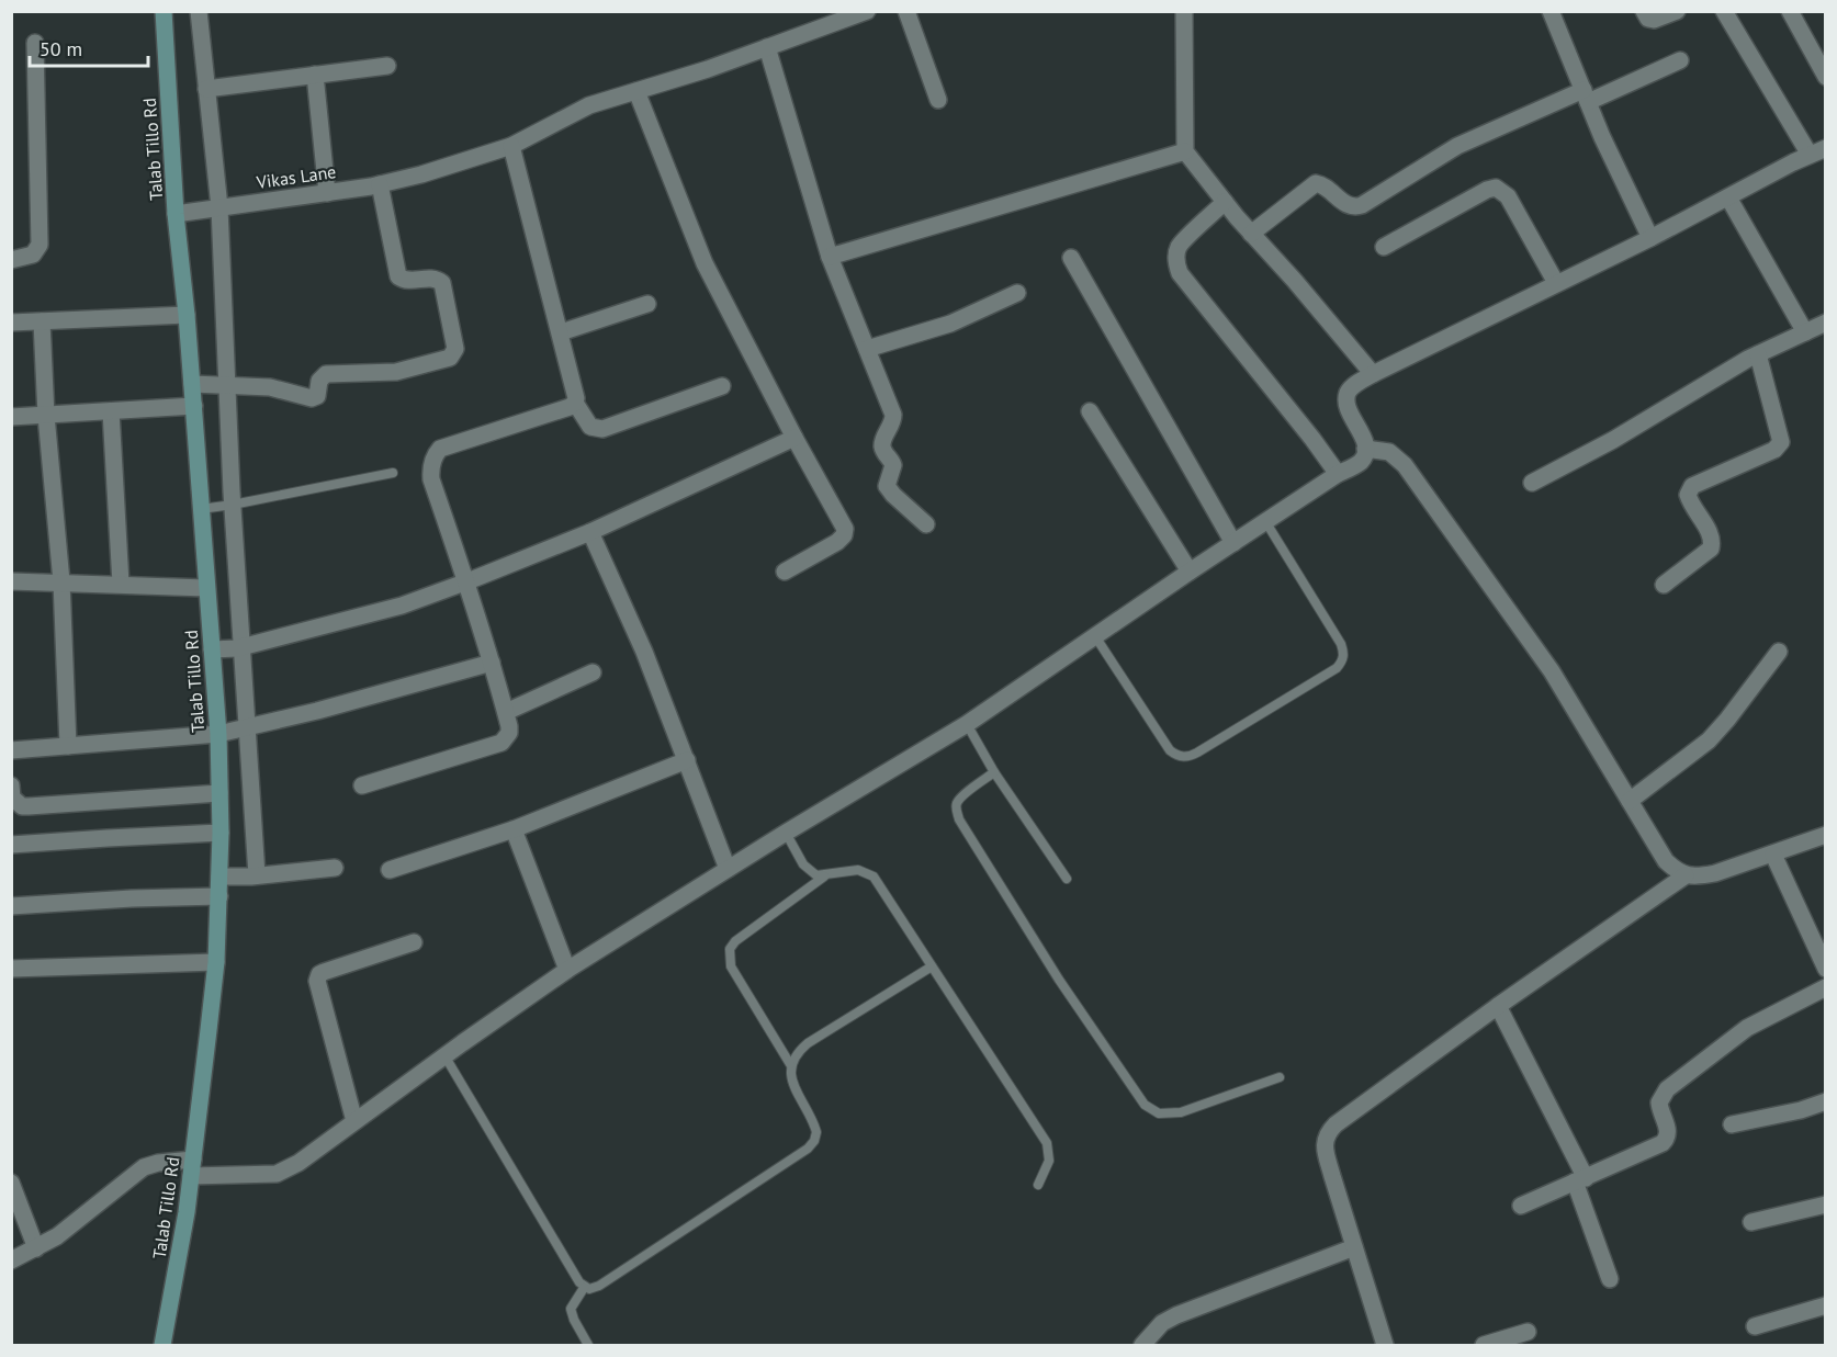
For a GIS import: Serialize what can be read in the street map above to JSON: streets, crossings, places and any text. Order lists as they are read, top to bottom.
{
  "streets": {
    "main road": ["Talab Tillo Rd"],
    "street": ["Vikas Lane"]
  },
  "crossings": [
    ["Talab Tillo Rd", "Vikas Lane"]
  ],
  "scale_bar": "50 m"
}
